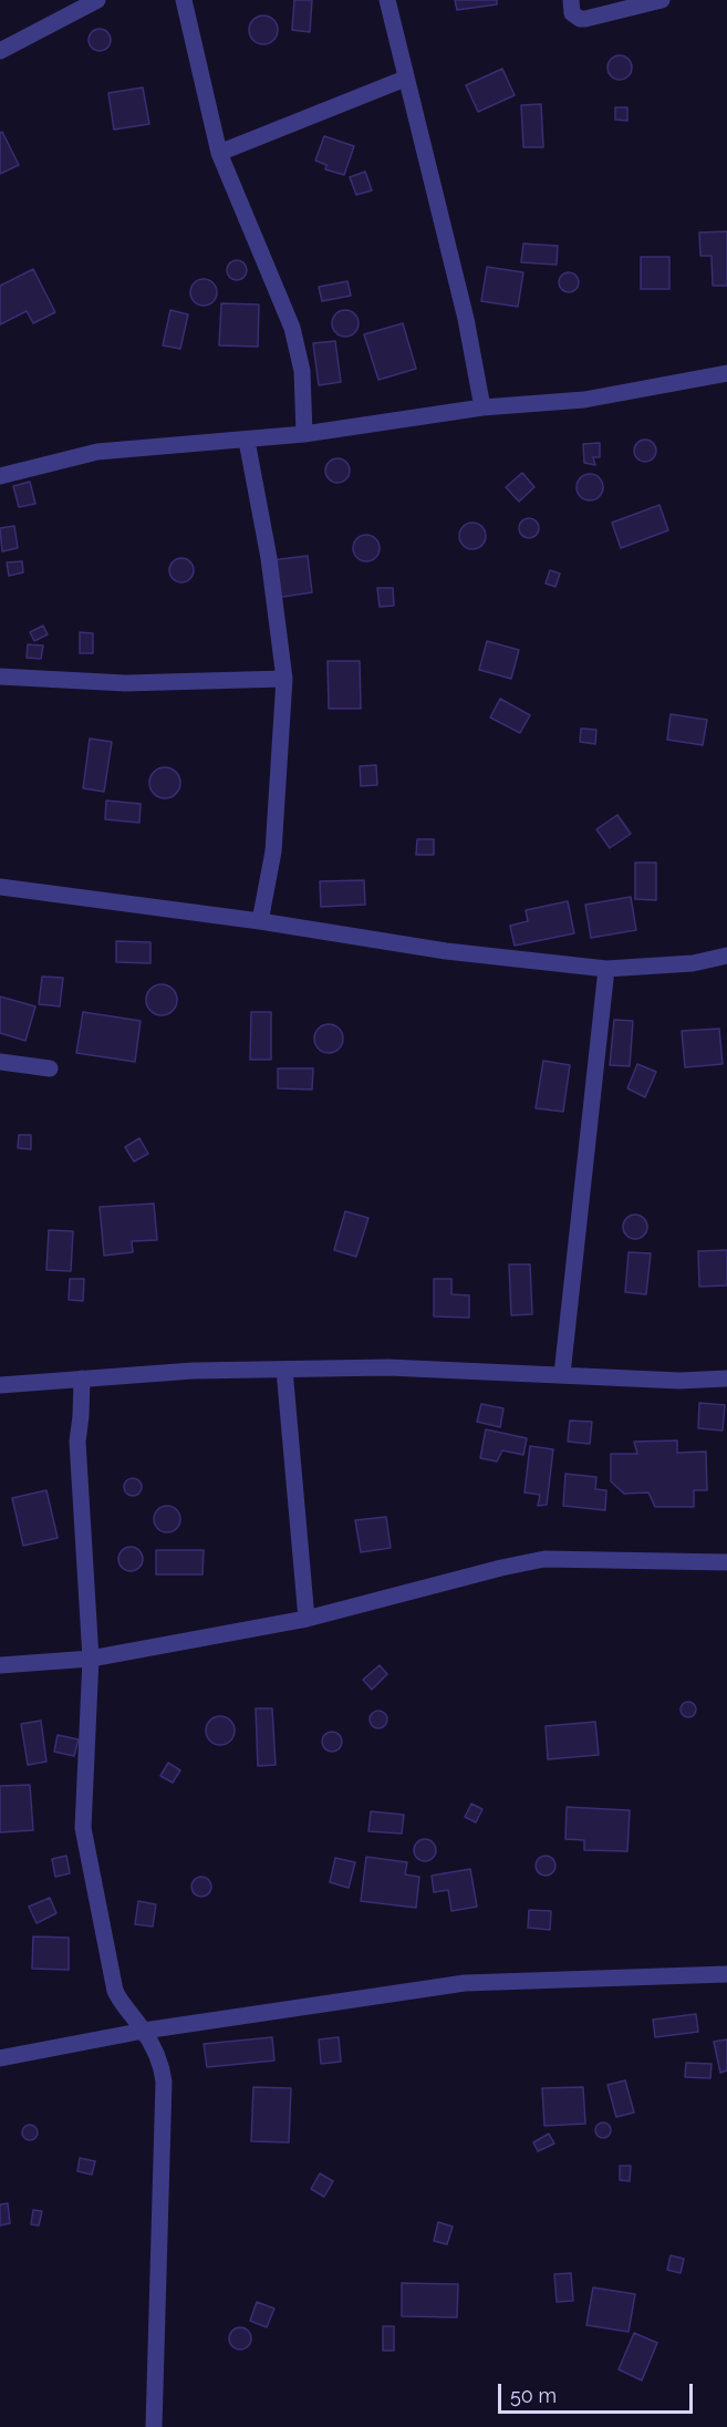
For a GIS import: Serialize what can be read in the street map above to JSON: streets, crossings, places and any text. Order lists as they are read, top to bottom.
{
  "scale_bar": "50 m"
}
